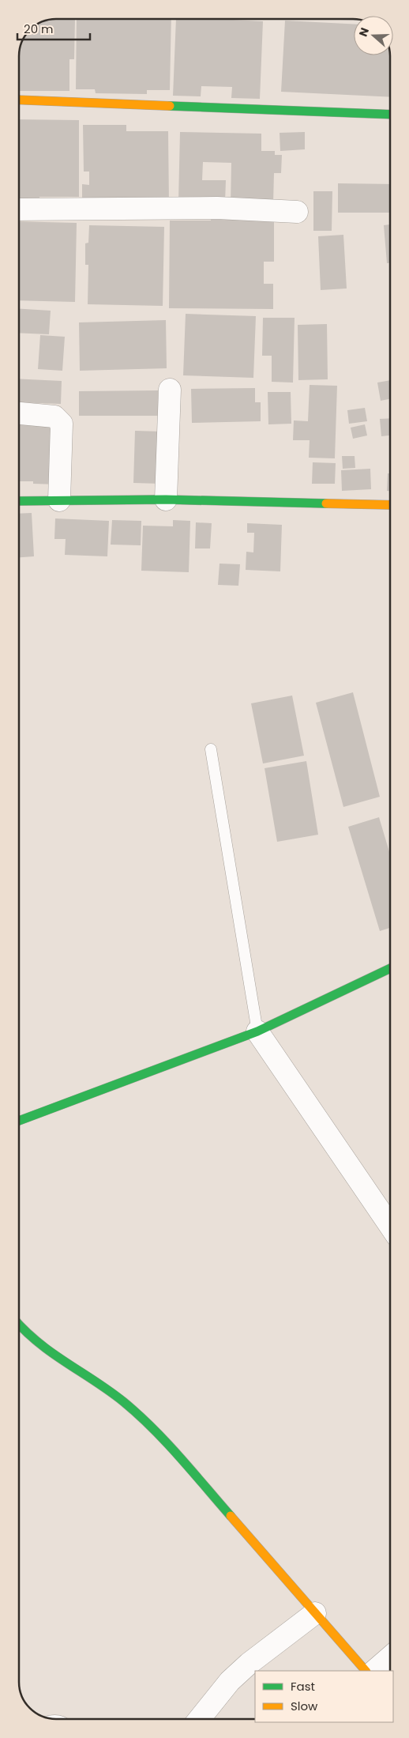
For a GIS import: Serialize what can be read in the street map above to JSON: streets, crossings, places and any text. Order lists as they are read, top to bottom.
{
  "legend": ["Fast", "Slow"],
  "scale_bar": "20 m",
  "north": "left"
}
